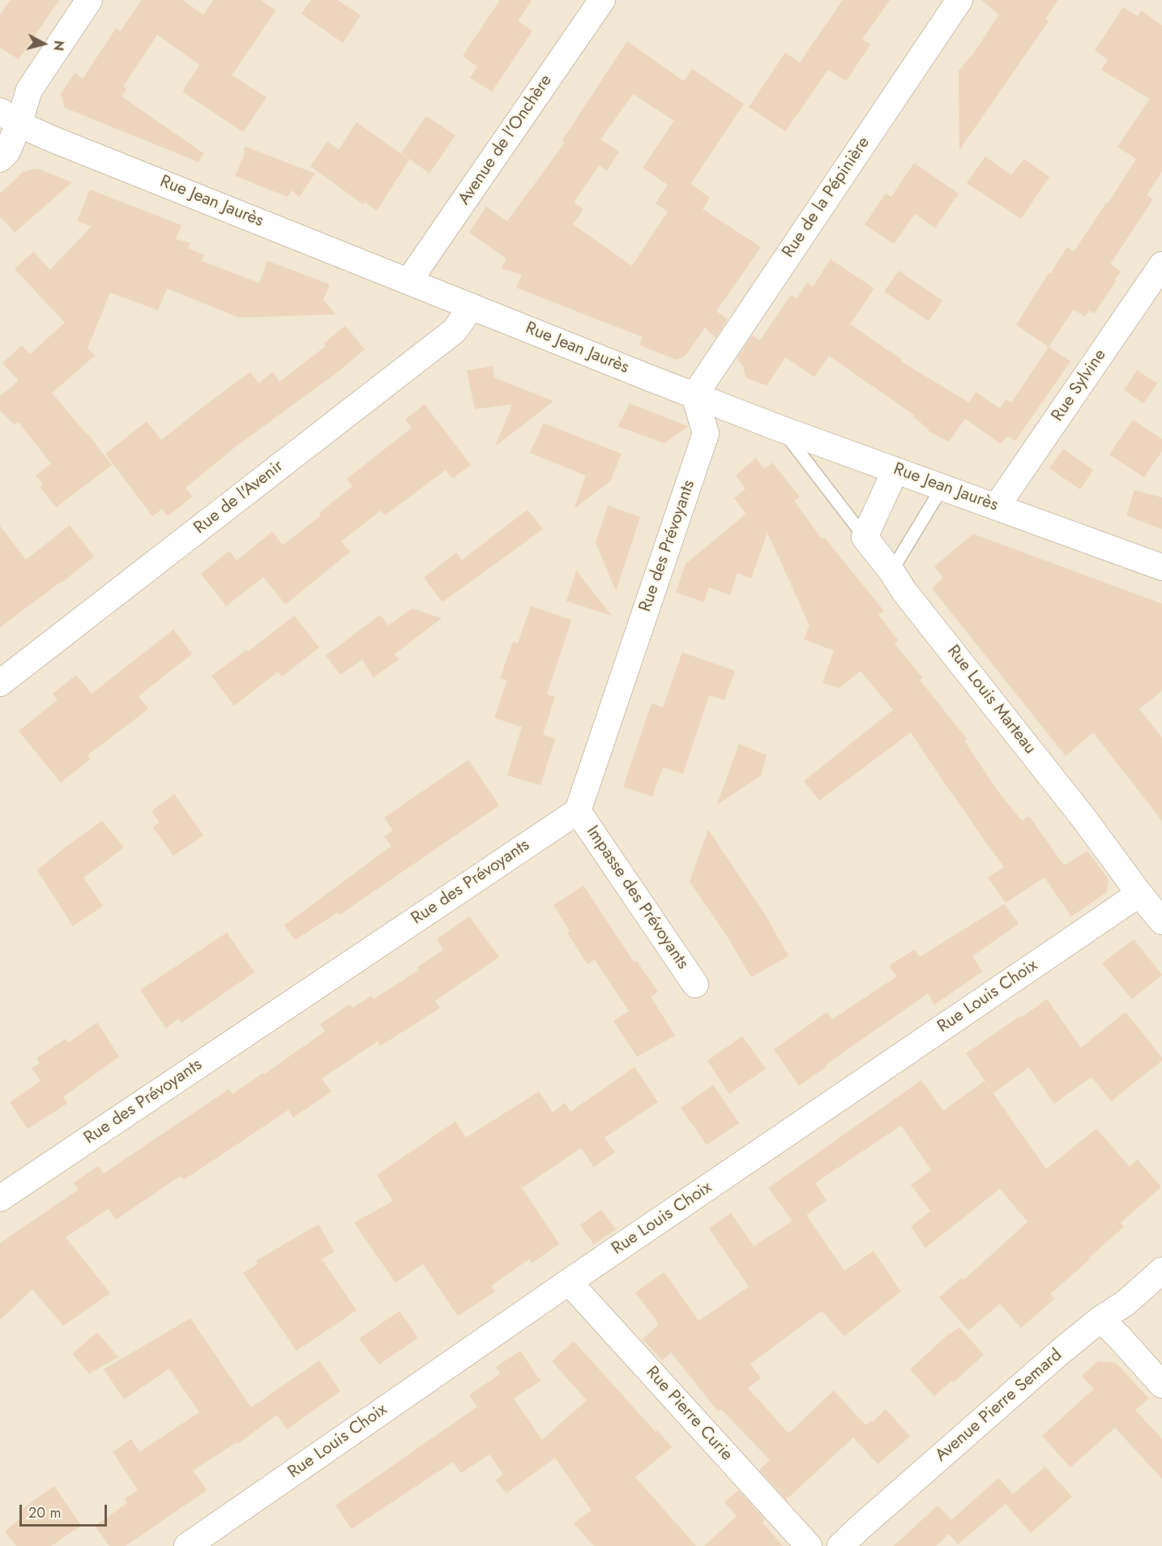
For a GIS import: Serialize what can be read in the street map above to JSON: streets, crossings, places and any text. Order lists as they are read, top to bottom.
{
  "streets": {
    "street": [
      "Avenue de l'Onchère",
      "Rue de la Pépinière",
      "Rue Jean Jaurès",
      "Rue Sylvine",
      "Rue de l'Avenir",
      "Rue des Prévoyants",
      "Rue Louis Marteau",
      "Impasse des Prévoyants",
      "Rue Louis Choix",
      "Avenue Pierre Semard",
      "Rue Pierre Curie"
    ]
  },
  "crossings": [
    ["Avenue de l'Onchère", "Rue Jean Jaurès"],
    ["Rue de la Pépinière", "Rue Jean Jaurès"],
    ["Rue de la Pépinière", "Rue des Prévoyants"],
    ["Rue Jean Jaurès", "Rue Sylvine"],
    ["Rue Jean Jaurès", "Rue de l'Avenir"],
    ["Rue Jean Jaurès", "Rue des Prévoyants"],
    ["Rue des Prévoyants", "Impasse des Prévoyants"],
    ["Rue Louis Marteau", "Rue Louis Choix"],
    ["Rue Louis Choix", "Rue Pierre Curie"]
  ],
  "scale_bar": "20 m",
  "north": "right"
}
